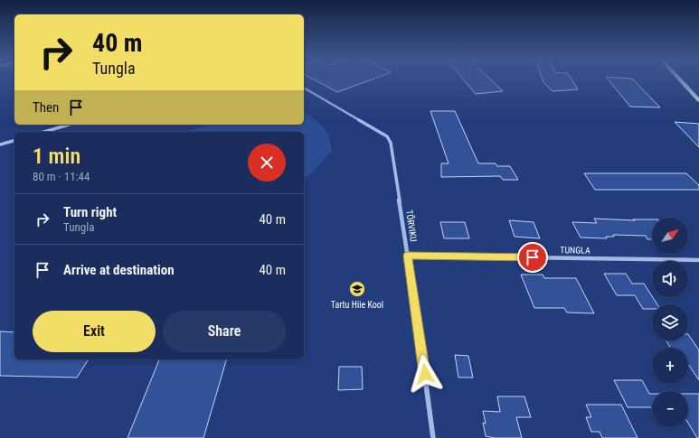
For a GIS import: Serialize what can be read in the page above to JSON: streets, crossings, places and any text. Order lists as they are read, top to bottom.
{
  "streets": {
    "street": ["TÕRVIKU", "TUNGLA"]
  },
  "crossings": [
    ["TÕRVIKU", "TUNGLA"]
  ],
  "places": {
    "school or university": ["Tartu Hiie Kool"]
  },
  "north": "top right",
  "page": {
    "turn": ["40 m", "Tungla"],
    "then": "Then",
    "heading": ["1 min", "80 m · 11:44"],
    "list": [
      {
        "name": "Turn right",
        "note": "Tungla",
        "value": "40 m"
      },
      {
        "name": "Arrive at destination",
        "value": "40 m"
      }
    ],
    "map_buttons": ["+", "−"],
    "buttons": ["Exit", "Share"]
  }
}
